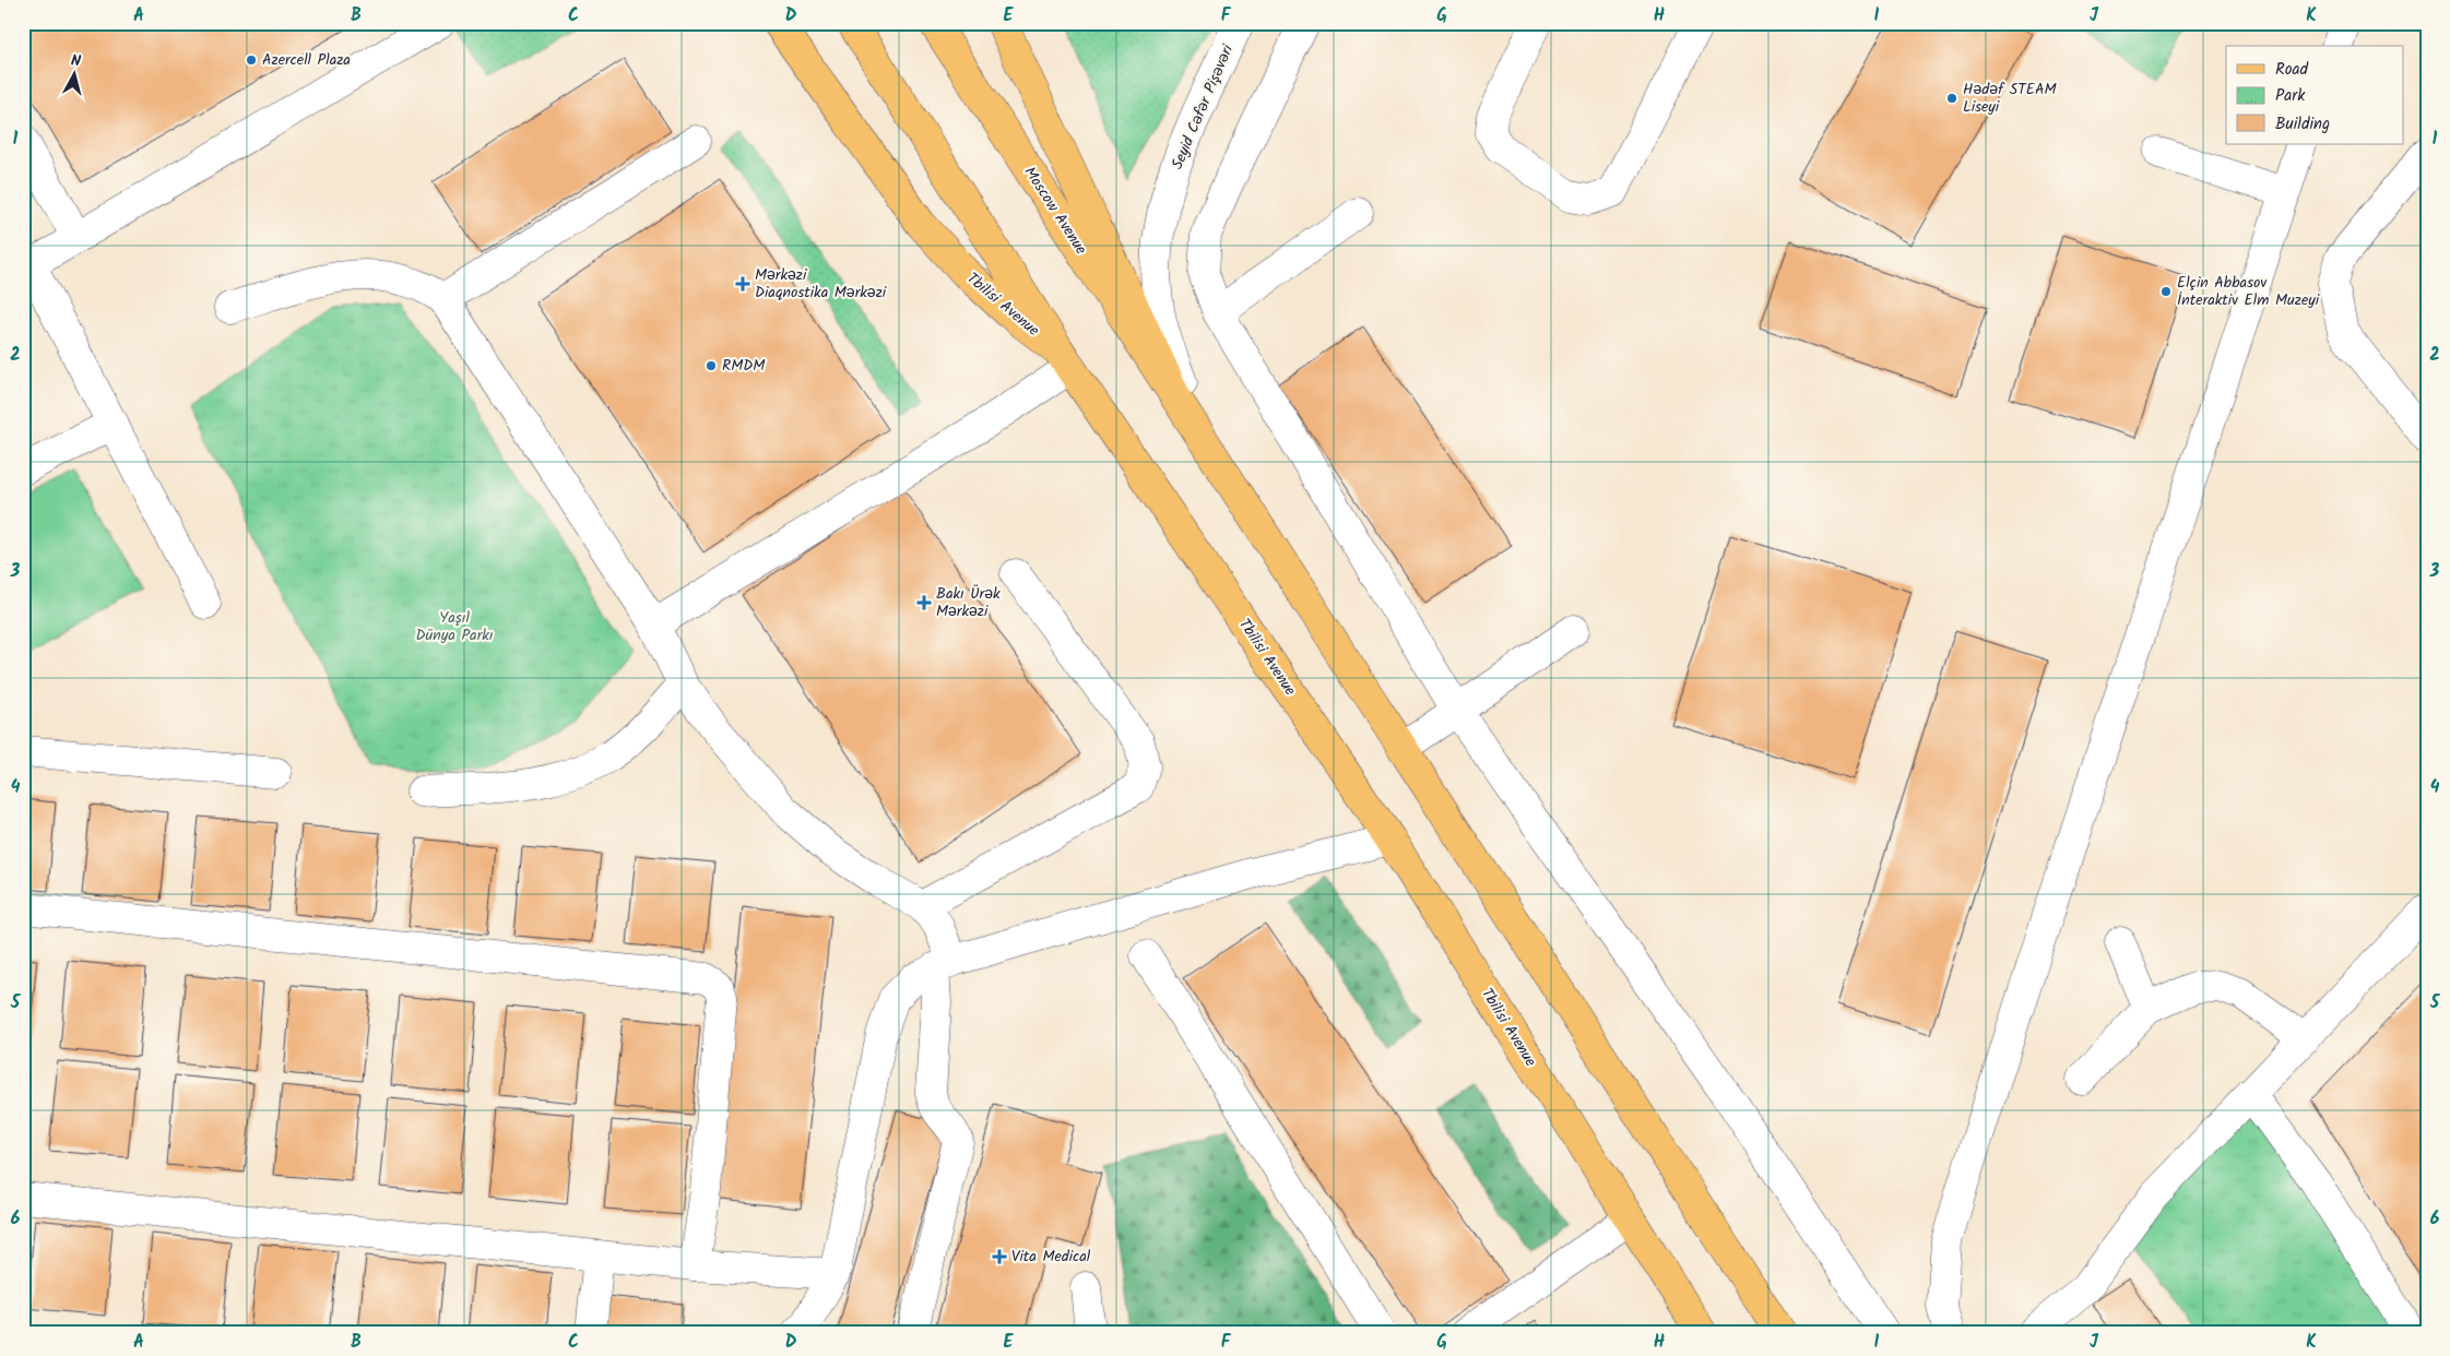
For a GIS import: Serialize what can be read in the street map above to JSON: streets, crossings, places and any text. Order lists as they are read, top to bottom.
{
  "streets": {
    "main road": ["Moscow Avenue", "Tbilisi Avenue"],
    "street": ["Seyid Cəfər Pişəvəri"]
  },
  "parks": ["Yaşıl Dünya Parkı"],
  "places": {
    "other": [
      "Azercell Plaza",
      "Hədəf STEAM Liseyi",
      "Elçin Abbasov İnteraktiv Elm Muzeyi",
      "RMDM"
    ],
    "health": ["Mərkəzi Diaqnostika Mərkəzi", "Bakı Ürək Mərkəzi", "Vita Medical"]
  },
  "legend": ["Road", "Park", "Building"],
  "north": "top",
  "grid": {
    "columns": [
      "A",
      "B",
      "C",
      "D",
      "E",
      "F",
      "G",
      "H",
      "I",
      "J",
      "K"
    ],
    "rows": [
      "1",
      "2",
      "3",
      "4",
      "5",
      "6"
    ]
  }
}
